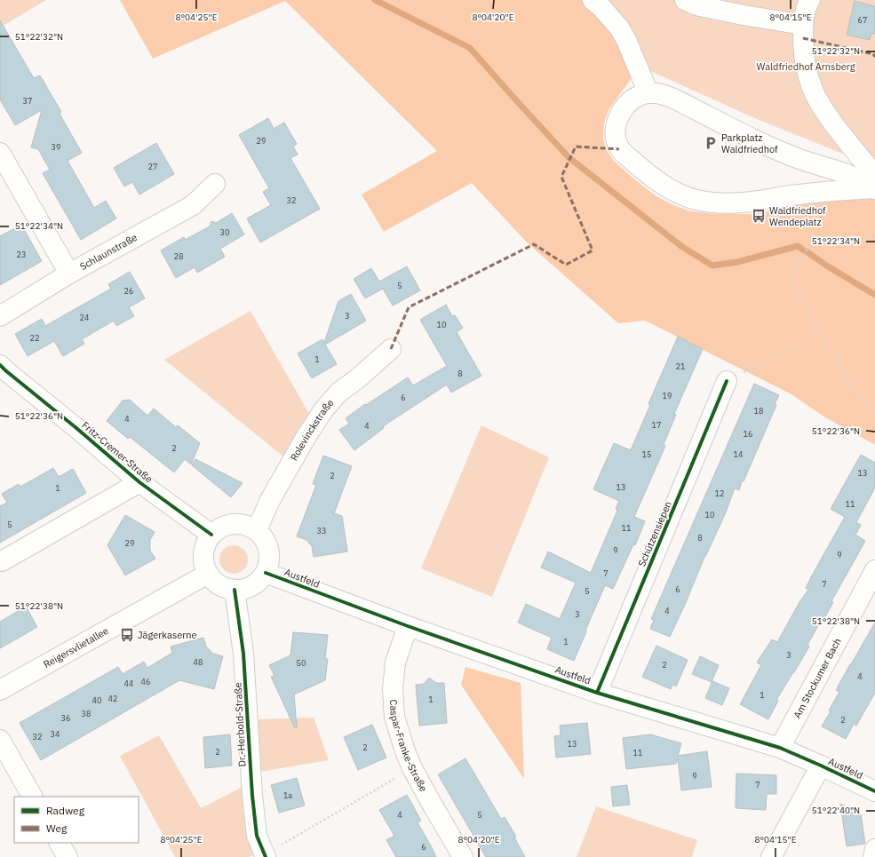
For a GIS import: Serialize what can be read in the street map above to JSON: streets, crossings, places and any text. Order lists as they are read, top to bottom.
{
  "streets": {
    "street": [
      "Schlaunstraße",
      "Rolevinckstraße",
      "Fritz-Cremer-Straße",
      "Schützensiepen",
      "Austfeld",
      "Reigersvlietallee",
      "Am Stockumer Bach",
      "Dr.-Herbold-Straße",
      "Caspar-Franke-Straße"
    ]
  },
  "crossings": [
    ["Rolevinckstraße", "Fritz-Cremer-Straße"],
    ["Rolevinckstraße", "Austfeld"],
    ["Rolevinckstraße", "Reigersvlietallee"],
    ["Rolevinckstraße", "Dr.-Herbold-Straße"],
    ["Fritz-Cremer-Straße", "Austfeld"],
    ["Fritz-Cremer-Straße", "Reigersvlietallee"],
    ["Fritz-Cremer-Straße", "Dr.-Herbold-Straße"],
    ["Schützensiepen", "Austfeld"],
    ["Austfeld", "Reigersvlietallee"],
    ["Austfeld", "Am Stockumer Bach"],
    ["Austfeld", "Dr.-Herbold-Straße"],
    ["Austfeld", "Caspar-Franke-Straße"],
    ["Reigersvlietallee", "Dr.-Herbold-Straße"]
  ],
  "parks": ["Waldfriedhof Arnsberg"],
  "places": {
    "parking": ["Parkplatz Waldfriedhof"],
    "bus stop": ["Waldfriedhof Wendeplatz", "Jägerkaserne"]
  },
  "house_numbers": [
    "67",
    "37",
    "29",
    "39",
    "27",
    "32",
    "30",
    "23",
    "28",
    "5",
    "26",
    "3",
    "24",
    "10",
    "22",
    "1",
    "21",
    "8",
    "19",
    "6",
    "18",
    "4",
    "17",
    "4",
    "16",
    "2",
    "15",
    "14",
    "13",
    "2",
    "13",
    "1",
    "12",
    "11",
    "10",
    "5",
    "11",
    "33",
    "8",
    "29",
    "9",
    "9",
    "7",
    "7",
    "6",
    "5",
    "4",
    "3",
    "1",
    "3",
    "48",
    "50",
    "2",
    "4",
    "46",
    "44",
    "1",
    "42",
    "1",
    "40",
    "38",
    "36",
    "2",
    "34",
    "32",
    "13",
    "2",
    "2",
    "11",
    "9",
    "7",
    "1a",
    "4",
    "5",
    "6"
  ],
  "legend": ["Radweg", "Weg"],
  "coordinates": [
    "8°04'25\"E",
    "8°04'20\"E",
    "8°04'15\"E",
    "51°22'32\"N",
    "51°22'34\"N",
    "51°22'36\"N",
    "51°22'38\"N",
    "51°22'40\"N"
  ]
}
